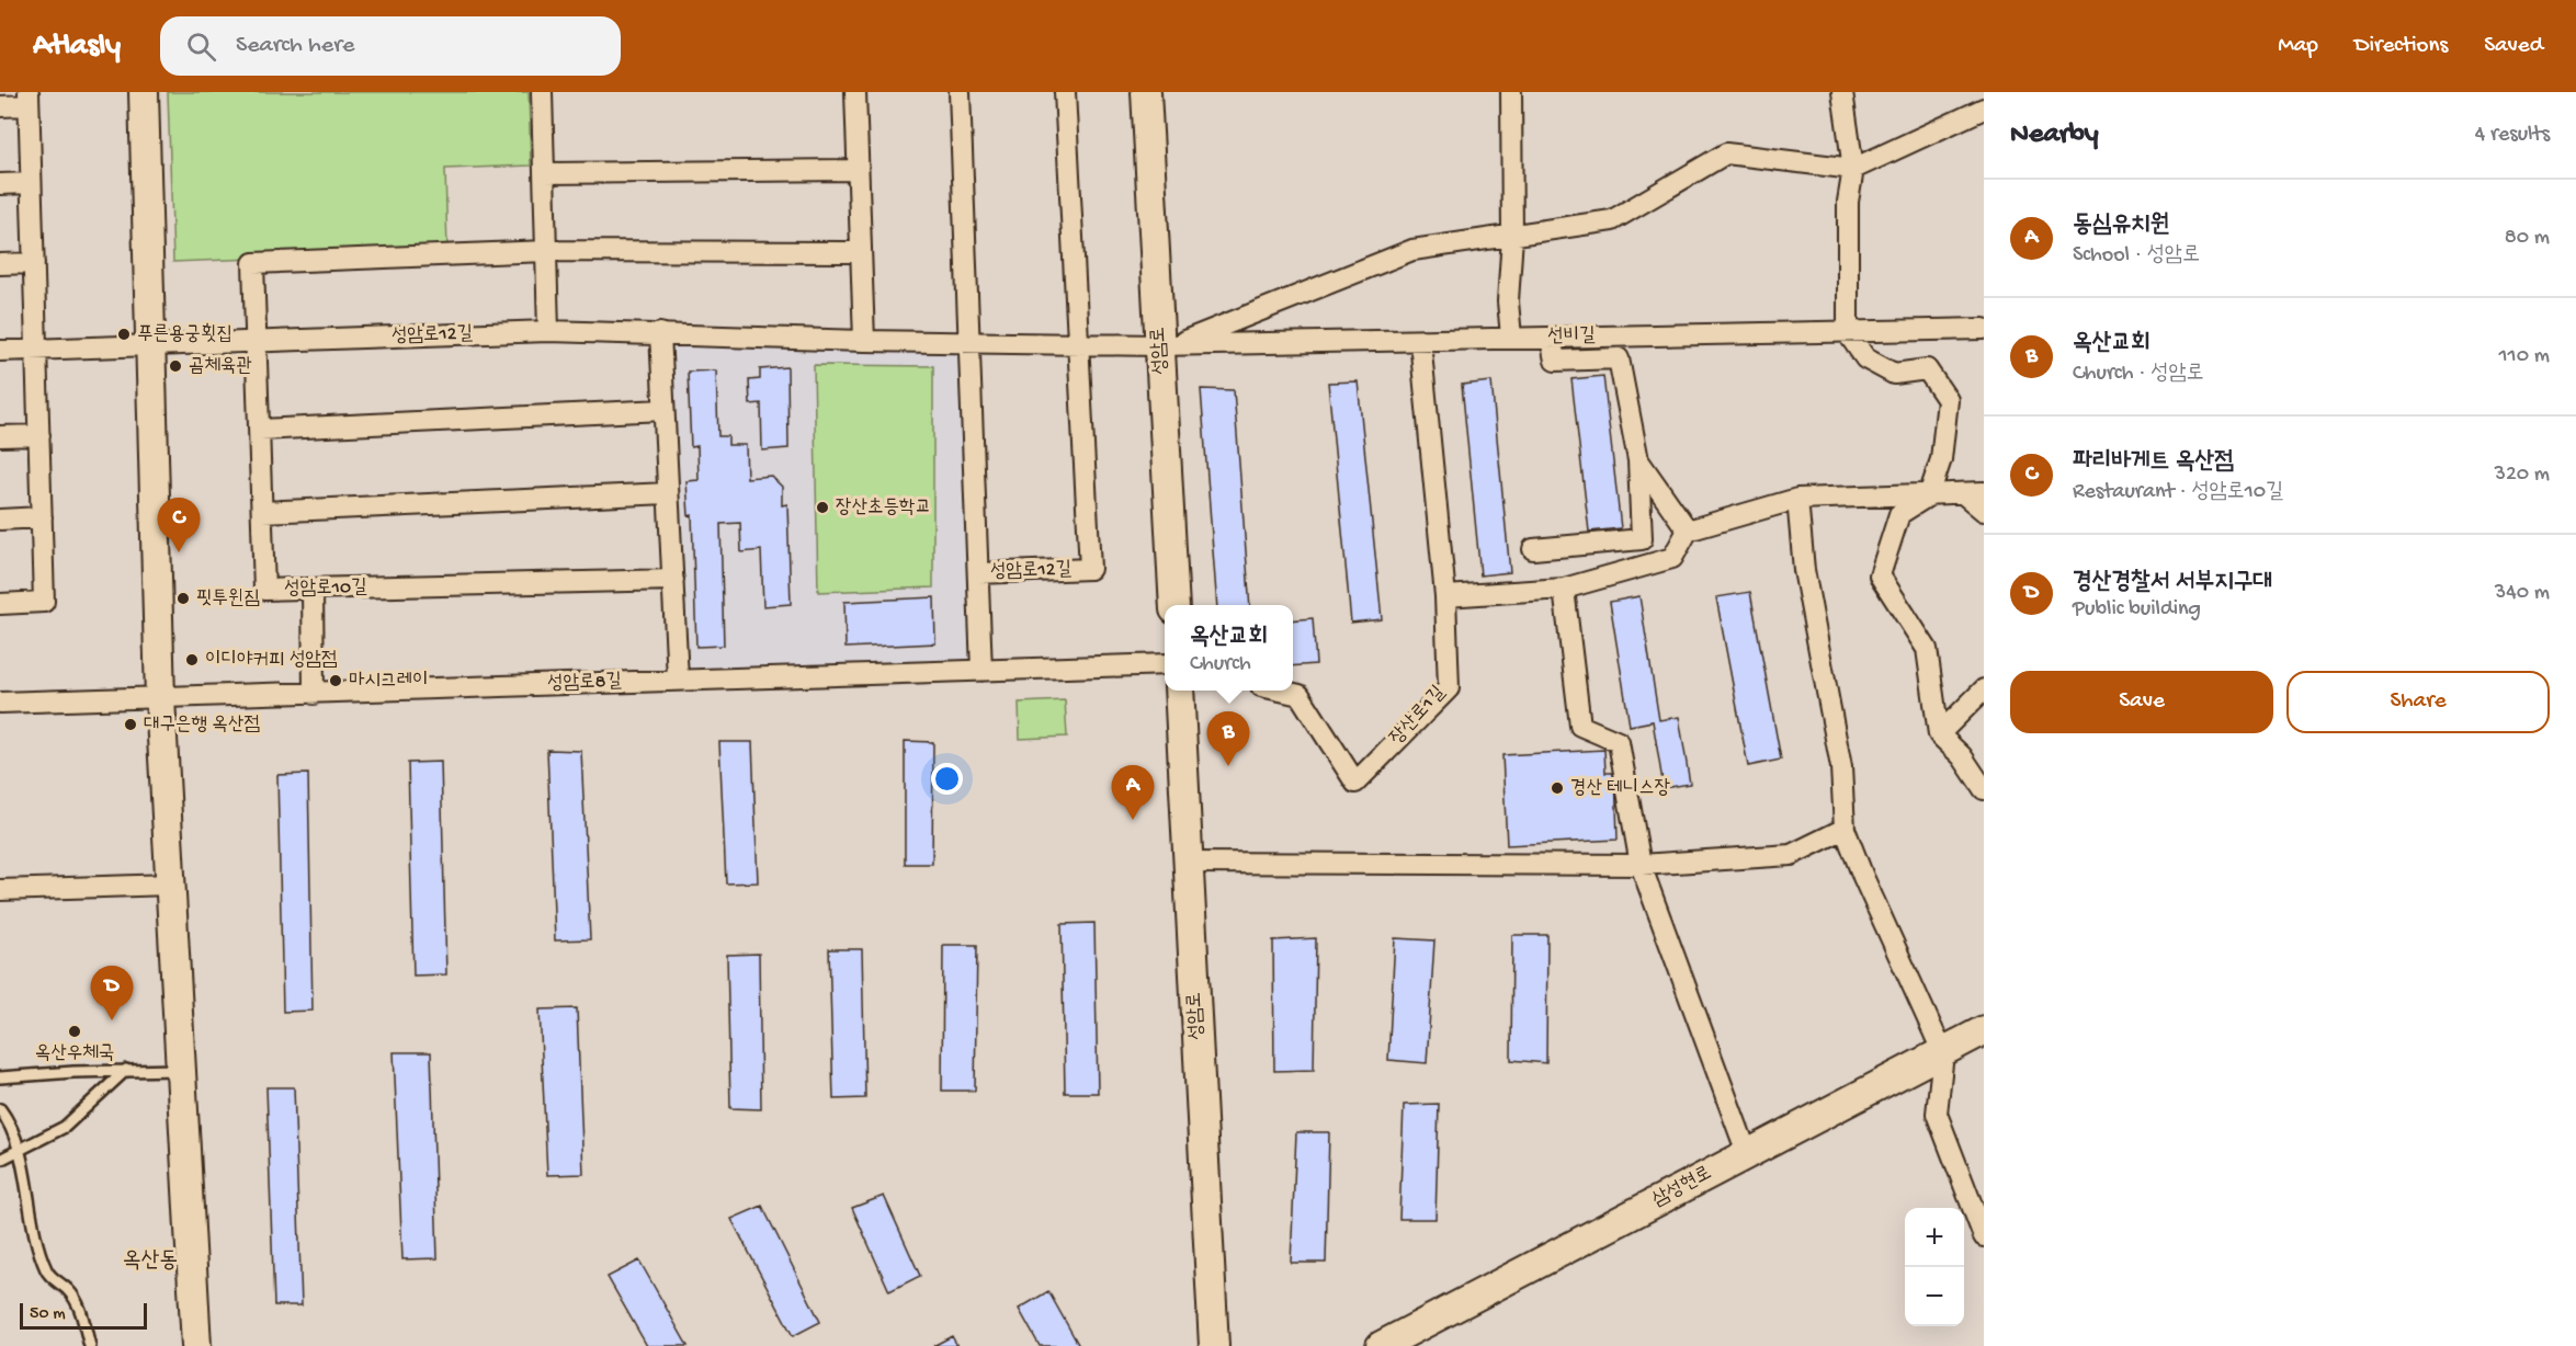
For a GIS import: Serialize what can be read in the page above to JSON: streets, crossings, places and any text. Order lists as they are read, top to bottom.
{
  "streets": {
    "street": [
      "성암로12길",
      "선비길",
      "성암로",
      "성암로10길",
      "성암로8길",
      "장산로1길",
      "삼성현로"
    ]
  },
  "crossings": [
    ["성암로12길", "선비길"],
    ["성암로12길", "성암로"],
    ["성암로12길", "성암로10길"],
    ["선비길", "성암로"],
    ["선비길", "장산로1길"]
  ],
  "districts": ["옥산동"],
  "places": [
    "푸른용궁횟집",
    "곰체육관",
    "장산초등학교",
    "핏투윈짐",
    "이디야커피 성암점",
    "마시그레이",
    "대구은행 옥산점",
    "경산 테니스장",
    "옥산우체국"
  ],
  "scale_bar": "50 m",
  "page": {
    "header": "Atlasly",
    "search": "Search here",
    "nav": ["Map", "Directions", "Saved"],
    "heading": ["Nearby", "4 results"],
    "list": [
      {
        "mark": "A",
        "name": "동심유치원",
        "note": "School · 성암로",
        "value": "80 m"
      },
      {
        "mark": "B",
        "name": "옥산교회",
        "note": "Church · 성암로",
        "value": "110 m"
      },
      {
        "mark": "C",
        "name": "파리바게트 옥산점",
        "note": "Restaurant · 성암로10길",
        "value": "320 m"
      },
      {
        "mark": "D",
        "name": "경산경찰서 서부지구대",
        "note": "Public building",
        "value": "340 m"
      }
    ],
    "pins": [
      "C",
      "B",
      "A",
      "D"
    ],
    "popup": ["옥산교회", "Church"],
    "buttons": ["Save", "Share"],
    "map_buttons": ["+", "−"],
    "scale": "50 m"
  }
}
